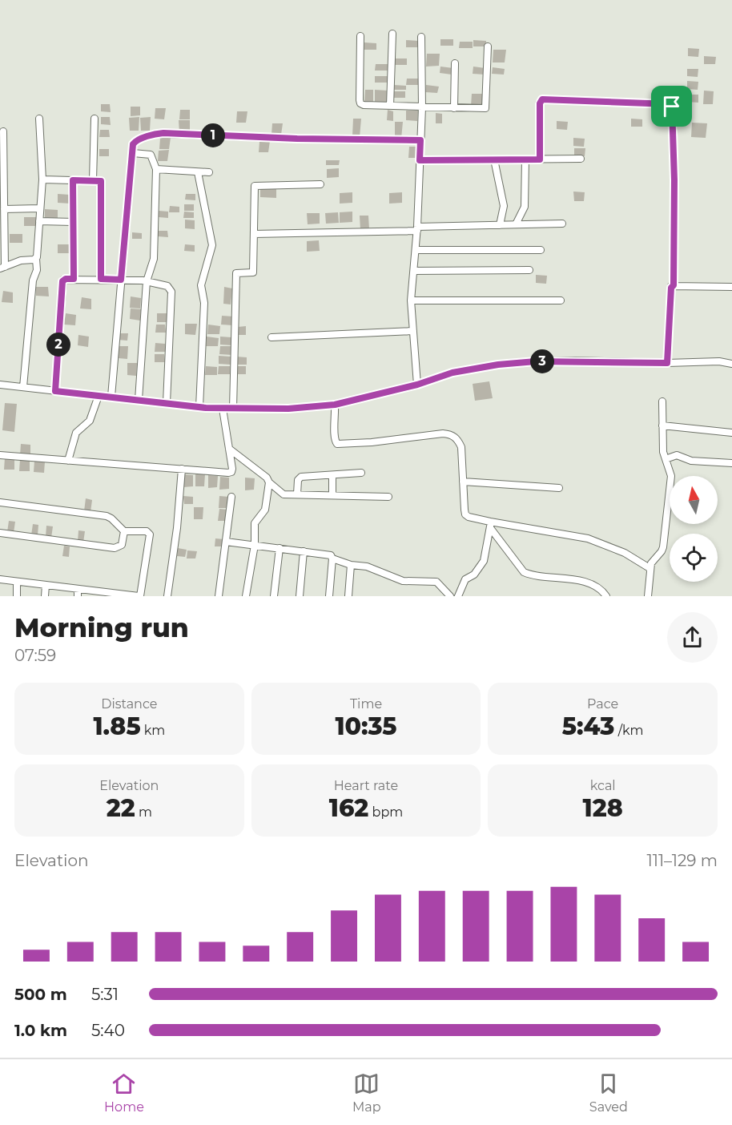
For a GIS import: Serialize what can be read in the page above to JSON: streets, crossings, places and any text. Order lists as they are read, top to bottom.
{
  "north": "top",
  "page": {
    "pins": ["1", "2", "3"],
    "heading": ["Morning run", "07:59"],
    "stats": [
      ["Distance", "1.85 km"],
      ["Time", "10:35"],
      ["Pace", "5:43 /km"],
      ["Elevation", "22 m"],
      ["Heart rate", "162 bpm"],
      ["kcal", "128"]
    ],
    "chart": ["Elevation", "111–129 m"],
    "list": [
      {
        "name": "500 m",
        "note": "5:31"
      },
      {
        "name": "1.0 km",
        "note": "5:40"
      }
    ],
    "tabs": ["Home", "Map", "Saved"]
  }
}
